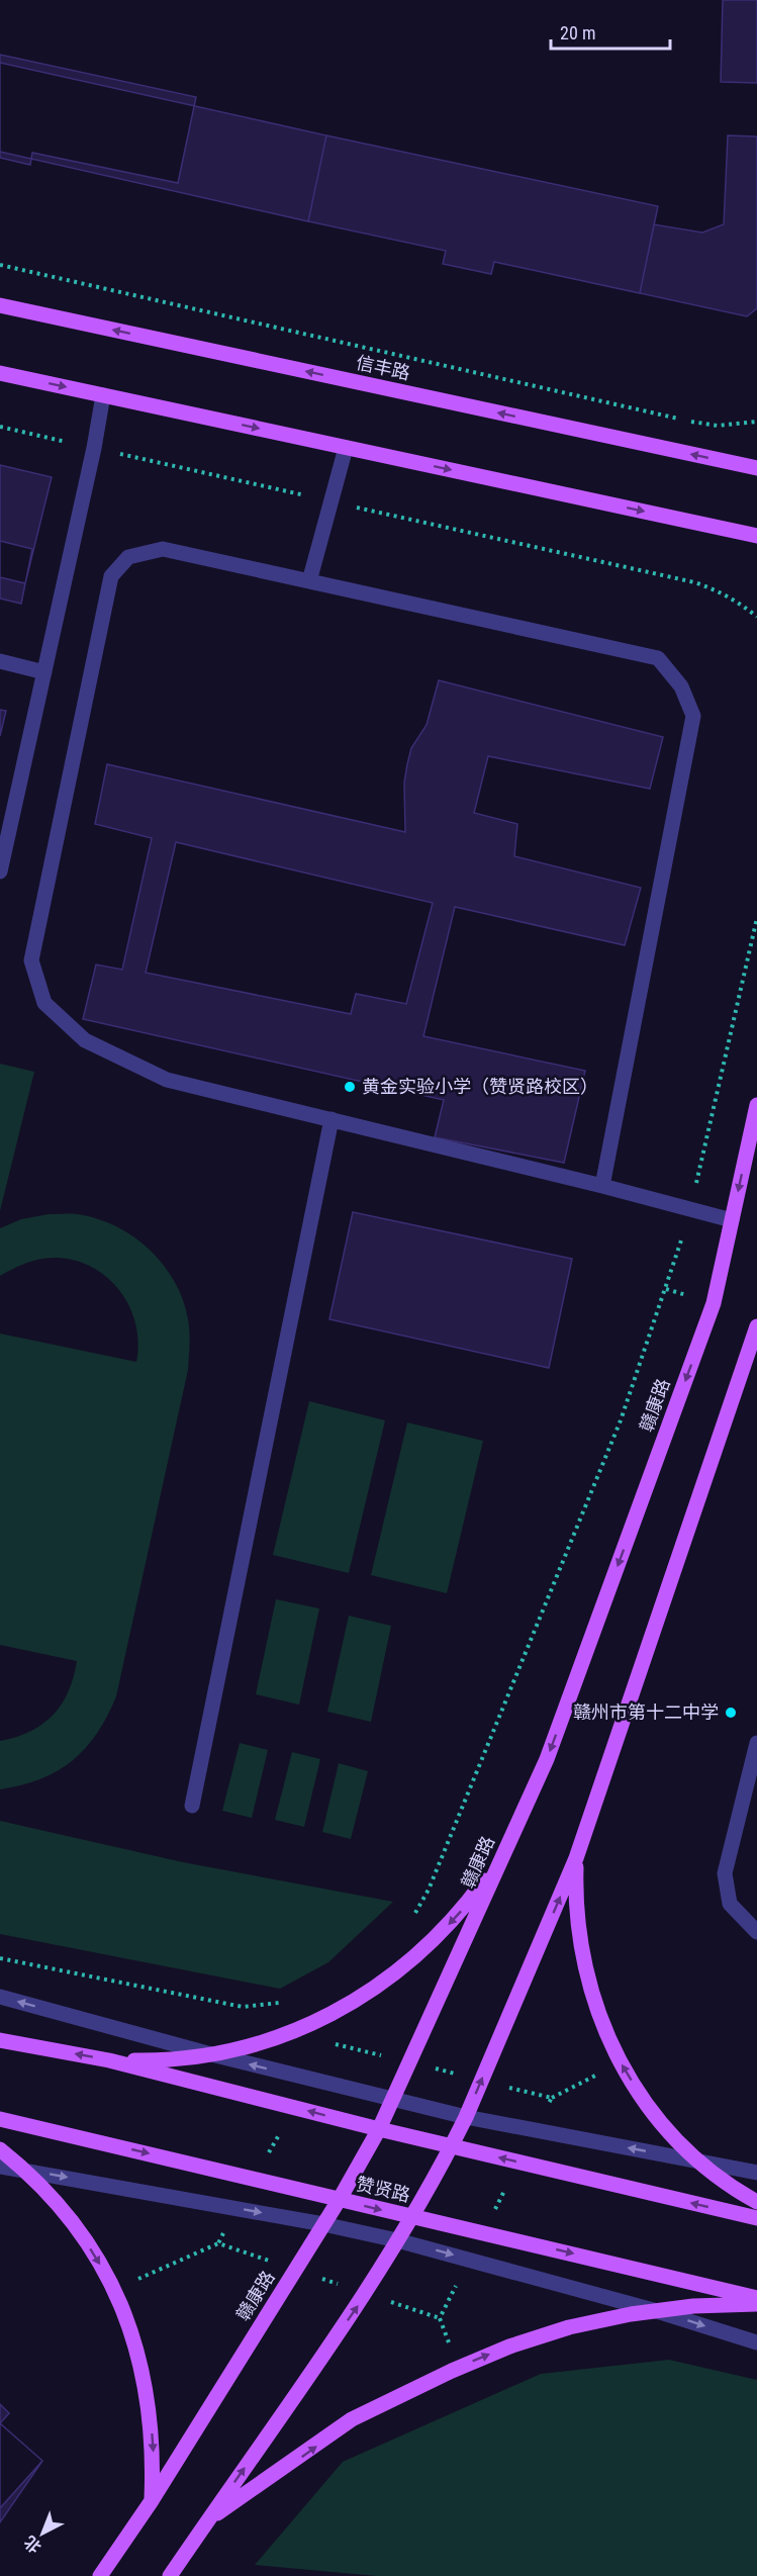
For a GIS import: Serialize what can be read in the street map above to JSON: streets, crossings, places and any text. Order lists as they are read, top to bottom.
{
  "streets": {
    "main road": ["信丰路", "赣康路", "赞贤路"]
  },
  "crossings": [
    ["赣康路", "赞贤路"]
  ],
  "places": ["黄金实验小学（赞贤路校区）", "赣州市第十二中学"],
  "scale_bar": "20 m",
  "north": "bottom left"
}
